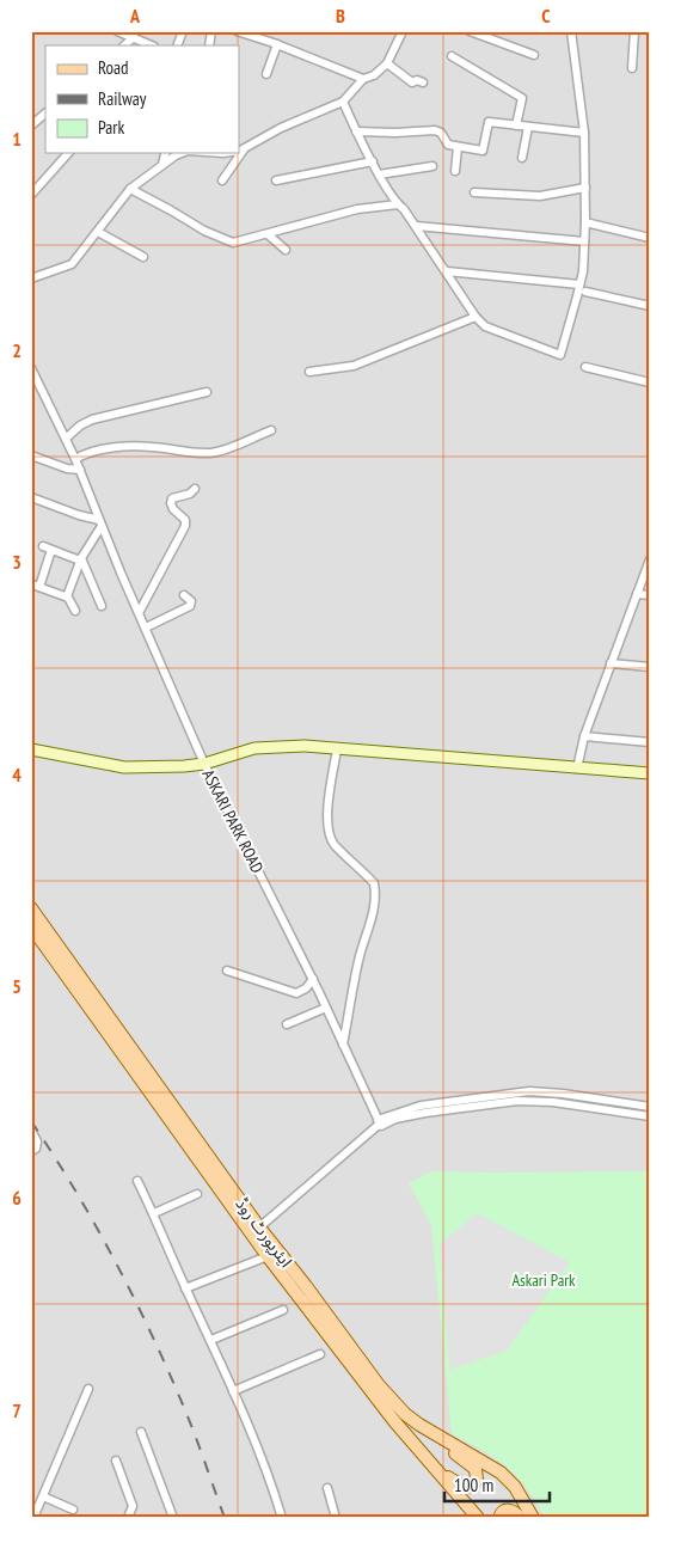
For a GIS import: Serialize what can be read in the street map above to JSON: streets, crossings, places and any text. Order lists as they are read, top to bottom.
{
  "streets": {
    "main road": ["ایئرپورٹ روڈ"],
    "street": ["ASKARI PARK ROAD"]
  },
  "parks": ["Askari Park"],
  "legend": ["Road", "Railway", "Park"],
  "scale_bar": "100 m",
  "grid": {
    "columns": ["A", "B", "C"],
    "rows": [
      "1",
      "2",
      "3",
      "4",
      "5",
      "6",
      "7"
    ]
  }
}
